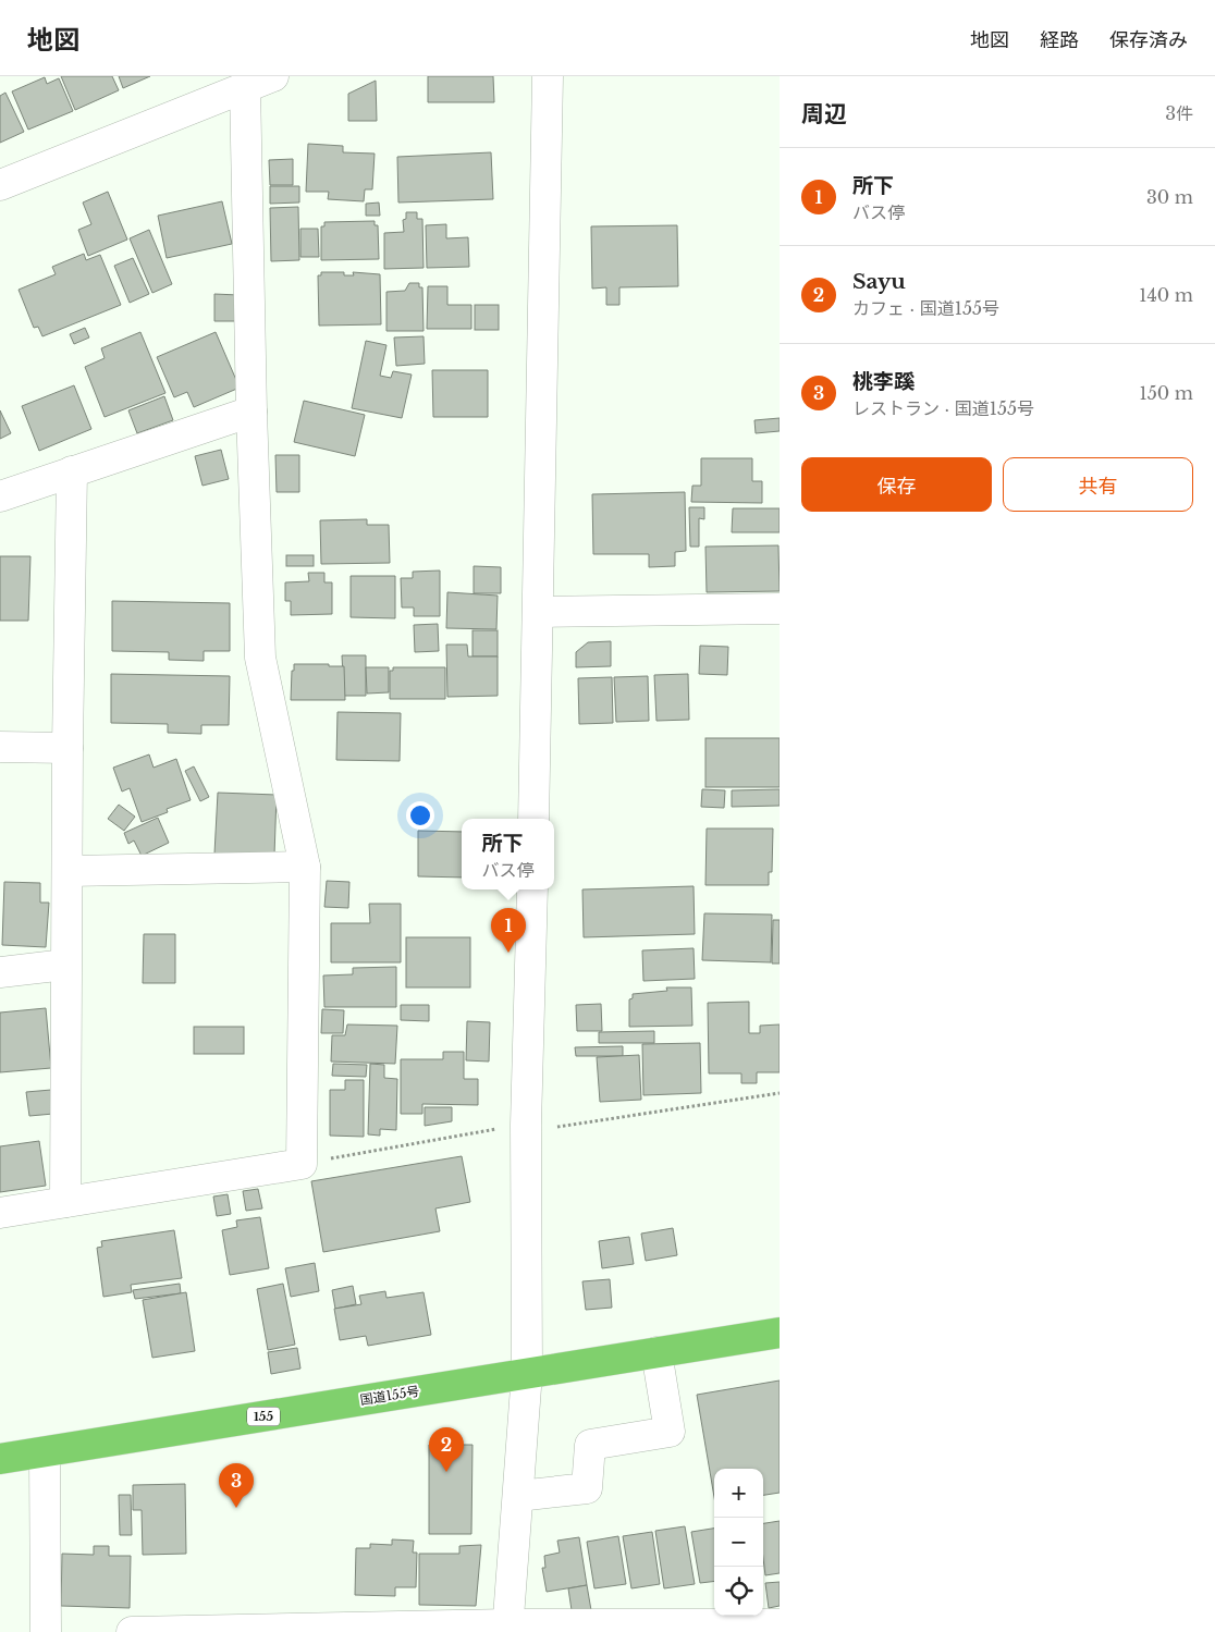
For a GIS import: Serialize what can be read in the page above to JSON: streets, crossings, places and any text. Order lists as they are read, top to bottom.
{
  "streets": {
    "highway": ["国道155号", "155"]
  },
  "page": {
    "header": "地図",
    "nav": ["地図", "経路", "保存済み"],
    "heading": ["周辺", "3件"],
    "list": [
      {
        "mark": "1",
        "name": "所下",
        "note": "バス停",
        "value": "30 m"
      },
      {
        "mark": "2",
        "name": "Sayu",
        "note": "カフェ · 国道155号",
        "value": "140 m"
      },
      {
        "mark": "3",
        "name": "桃李蹊",
        "note": "レストラン · 国道155号",
        "value": "150 m"
      }
    ],
    "buttons": ["保存", "共有"],
    "popup": ["所下", "バス停"],
    "pins": ["1", "2", "3"],
    "map_buttons": ["+", "−"]
  }
}
